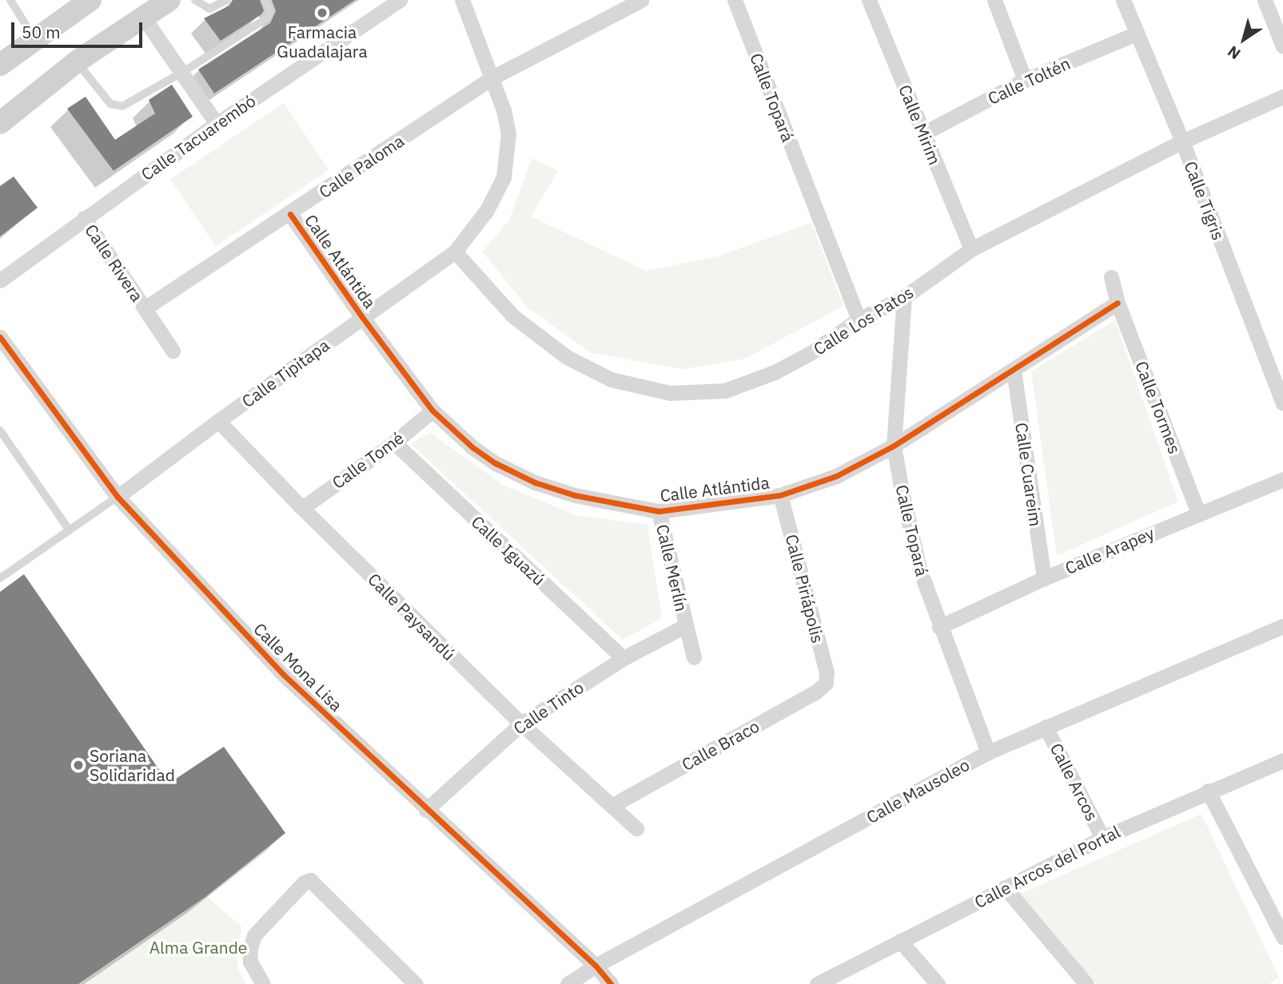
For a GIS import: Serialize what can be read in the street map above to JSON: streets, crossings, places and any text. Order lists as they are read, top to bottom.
{
  "streets": {
    "street": [
      "Calle Toltén",
      "Calle Topará",
      "Calle Mirim",
      "Calle Tacuarembó",
      "Calle Paloma",
      "Calle Tigris",
      "Calle Atlántida",
      "Calle Rivera",
      "Calle Los Patos",
      "Calle Tipitapa",
      "Calle Tormes",
      "Calle Tomé",
      "Calle Cuareim",
      "Calle Iguazú",
      "Calle Arapey",
      "Calle Merlín",
      "Calle Piriápolis",
      "Calle Paysandú",
      "Calle Mona Lisa",
      "Calle Tinto",
      "Calle Braco",
      "Calle Arcos",
      "Calle Mausoleo",
      "Calle Arcos del Portal"
    ]
  },
  "crossings": [
    ["Calle Toltén", "Calle Mirim"],
    ["Calle Toltén", "Calle Tigris"],
    ["Calle Topará", "Calle Atlántida"],
    ["Calle Topará", "Calle Los Patos"],
    ["Calle Topará", "Calle Arapey"],
    ["Calle Topará", "Calle Mausoleo"],
    ["Calle Mirim", "Calle Los Patos"],
    ["Calle Tacuarembó", "Calle Rivera"],
    ["Calle Paloma", "Calle Atlántida"],
    ["Calle Paloma", "Calle Rivera"],
    ["Calle Paloma", "Calle Tipitapa"],
    ["Calle Tigris", "Calle Los Patos"],
    ["Calle Atlántida", "Calle Tipitapa"],
    ["Calle Atlántida", "Calle Tormes"],
    ["Calle Atlántida", "Calle Tomé"],
    ["Calle Atlántida", "Calle Cuareim"],
    ["Calle Atlántida", "Calle Merlín"],
    ["Calle Atlántida", "Calle Piriápolis"],
    ["Calle Los Patos", "Calle Tipitapa"],
    ["Calle Tipitapa", "Calle Paysandú"],
    ["Calle Tipitapa", "Calle Mona Lisa"],
    ["Calle Tormes", "Calle Arapey"],
    ["Calle Tomé", "Calle Iguazú"],
    ["Calle Tomé", "Calle Paysandú"],
    ["Calle Cuareim", "Calle Arapey"],
    ["Calle Iguazú", "Calle Tinto"],
    ["Calle Merlín", "Calle Tinto"],
    ["Calle Piriápolis", "Calle Braco"],
    ["Calle Paysandú", "Calle Tinto"],
    ["Calle Paysandú", "Calle Braco"],
    ["Calle Mona Lisa", "Calle Tinto"],
    ["Calle Mona Lisa", "Calle Mausoleo"],
    ["Calle Arcos", "Calle Mausoleo"],
    ["Calle Arcos", "Calle Arcos del Portal"]
  ],
  "parks": ["Alma Grande"],
  "places": ["Farmacia Guadalajara", "Soriana Solidaridad"],
  "scale_bar": "50 m",
  "north": "bottom left"
}
